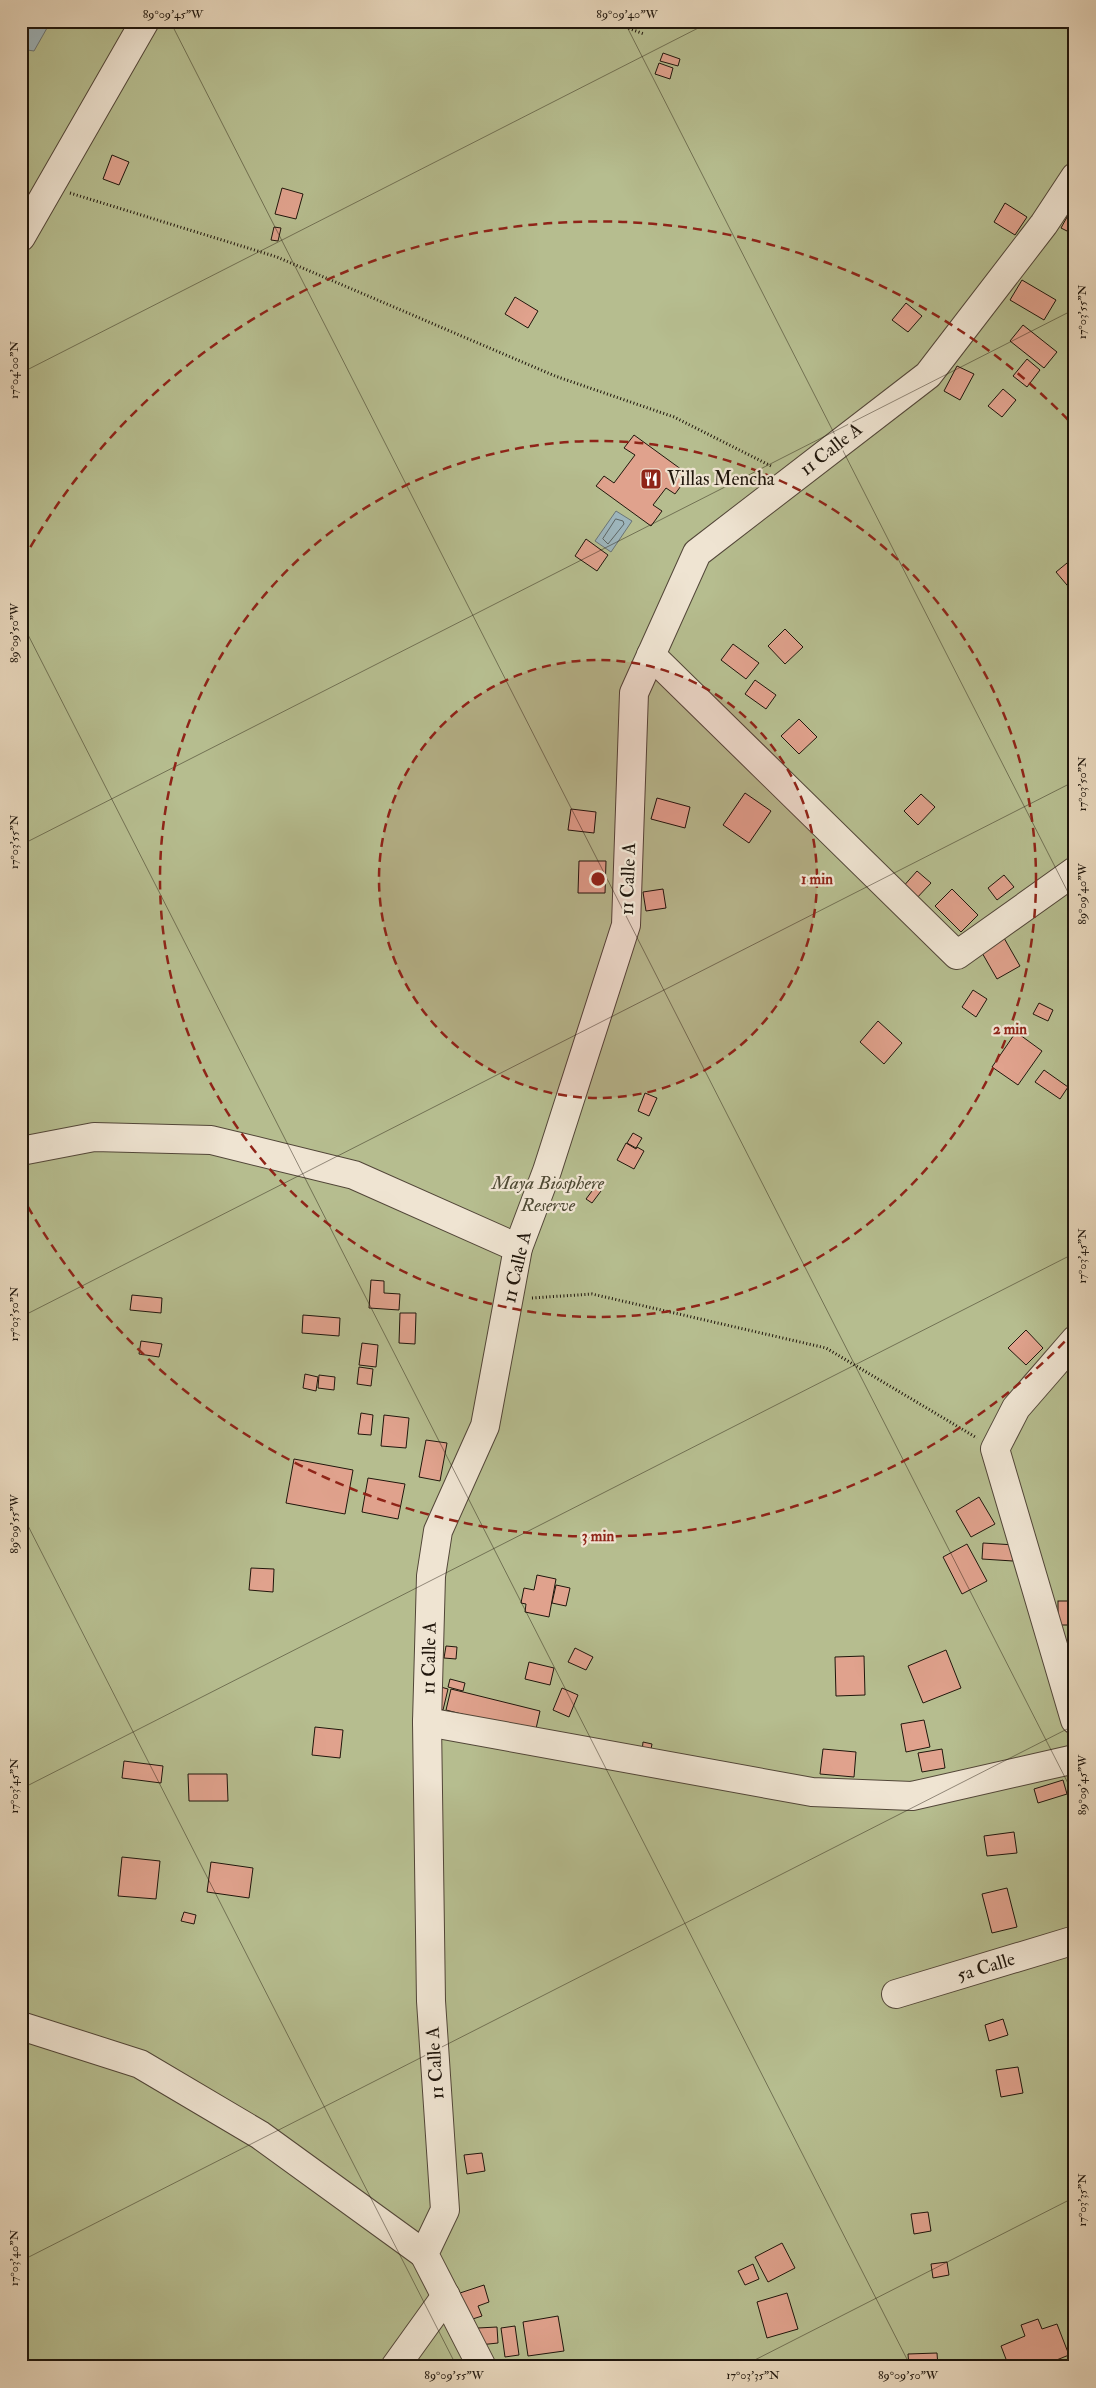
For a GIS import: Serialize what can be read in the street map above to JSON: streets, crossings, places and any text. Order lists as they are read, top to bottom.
{
  "streets": {
    "street": ["11 Calle A", "5a Calle"]
  },
  "parks": ["Maya Biosphere Reserve"],
  "places": {
    "restaurant": ["Villas Mencha"]
  },
  "coordinates": [
    "89°09'45\"W",
    "89°09'40\"W",
    "17°03'55\"N",
    "17°04'00\"N",
    "89°09'50\"W",
    "17°03'50\"N",
    "17°03'45\"N",
    "89°09'55\"W",
    "17°03'35\"N",
    "17°03'40\"N"
  ],
  "rings": ["1 min", "2 min", "3 min"]
}
